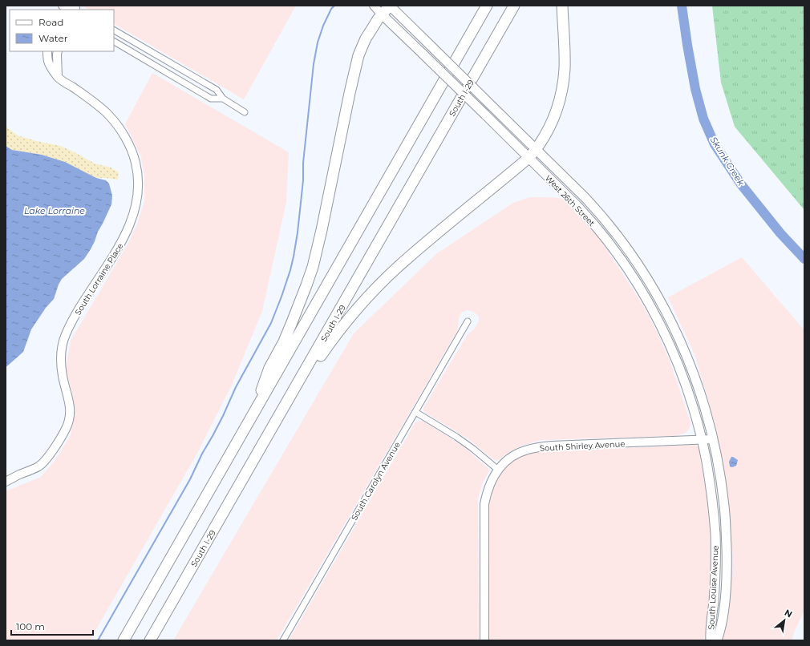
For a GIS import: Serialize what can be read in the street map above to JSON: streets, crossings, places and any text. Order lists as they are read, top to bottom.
{
  "streets": {
    "highway": ["South I-29"],
    "main road": ["West 26th Street", "South Louise Avenue"],
    "street": ["South Lorraine Place", "South Shirley Avenue", "South Carolyn Avenue"]
  },
  "crossings": [
    ["West 26th Street", "South Shirley Avenue"],
    ["West 26th Street", "South Louise Avenue"],
    ["South Shirley Avenue", "South Louise Avenue"]
  ],
  "water": ["Skunk Creek", "Lake Lorraine"],
  "legend": ["Road", "Water"],
  "scale_bar": "100 m",
  "north": "top right"
}
